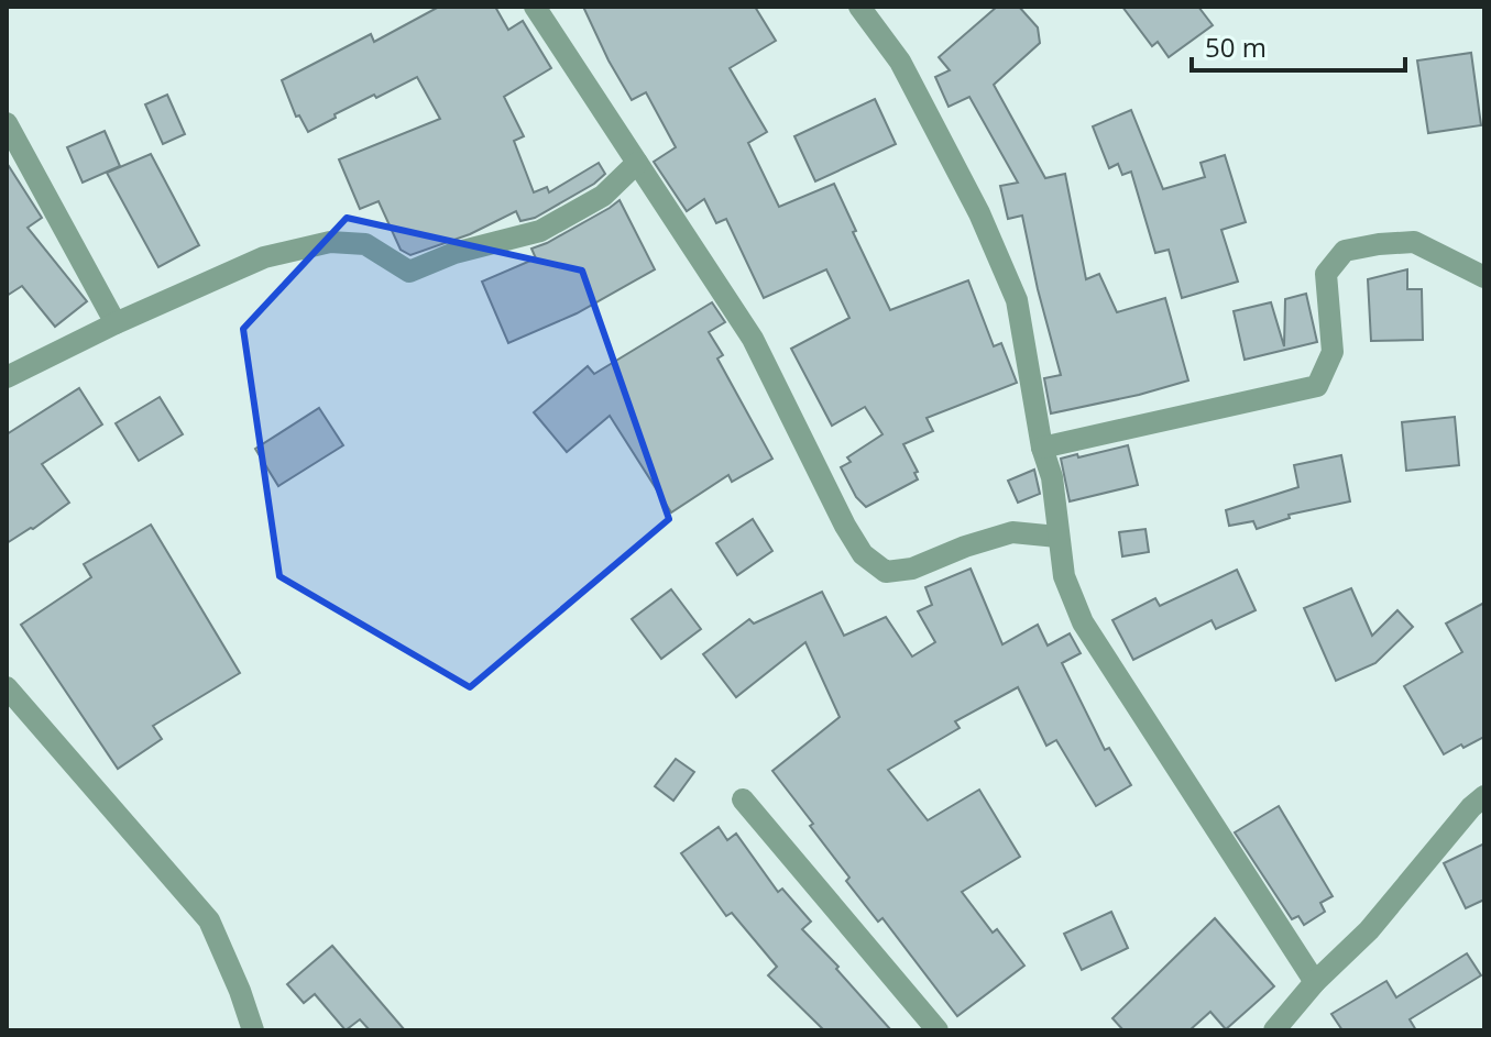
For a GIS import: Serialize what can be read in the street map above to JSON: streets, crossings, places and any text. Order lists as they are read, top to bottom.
{
  "scale_bar": "50 m"
}
